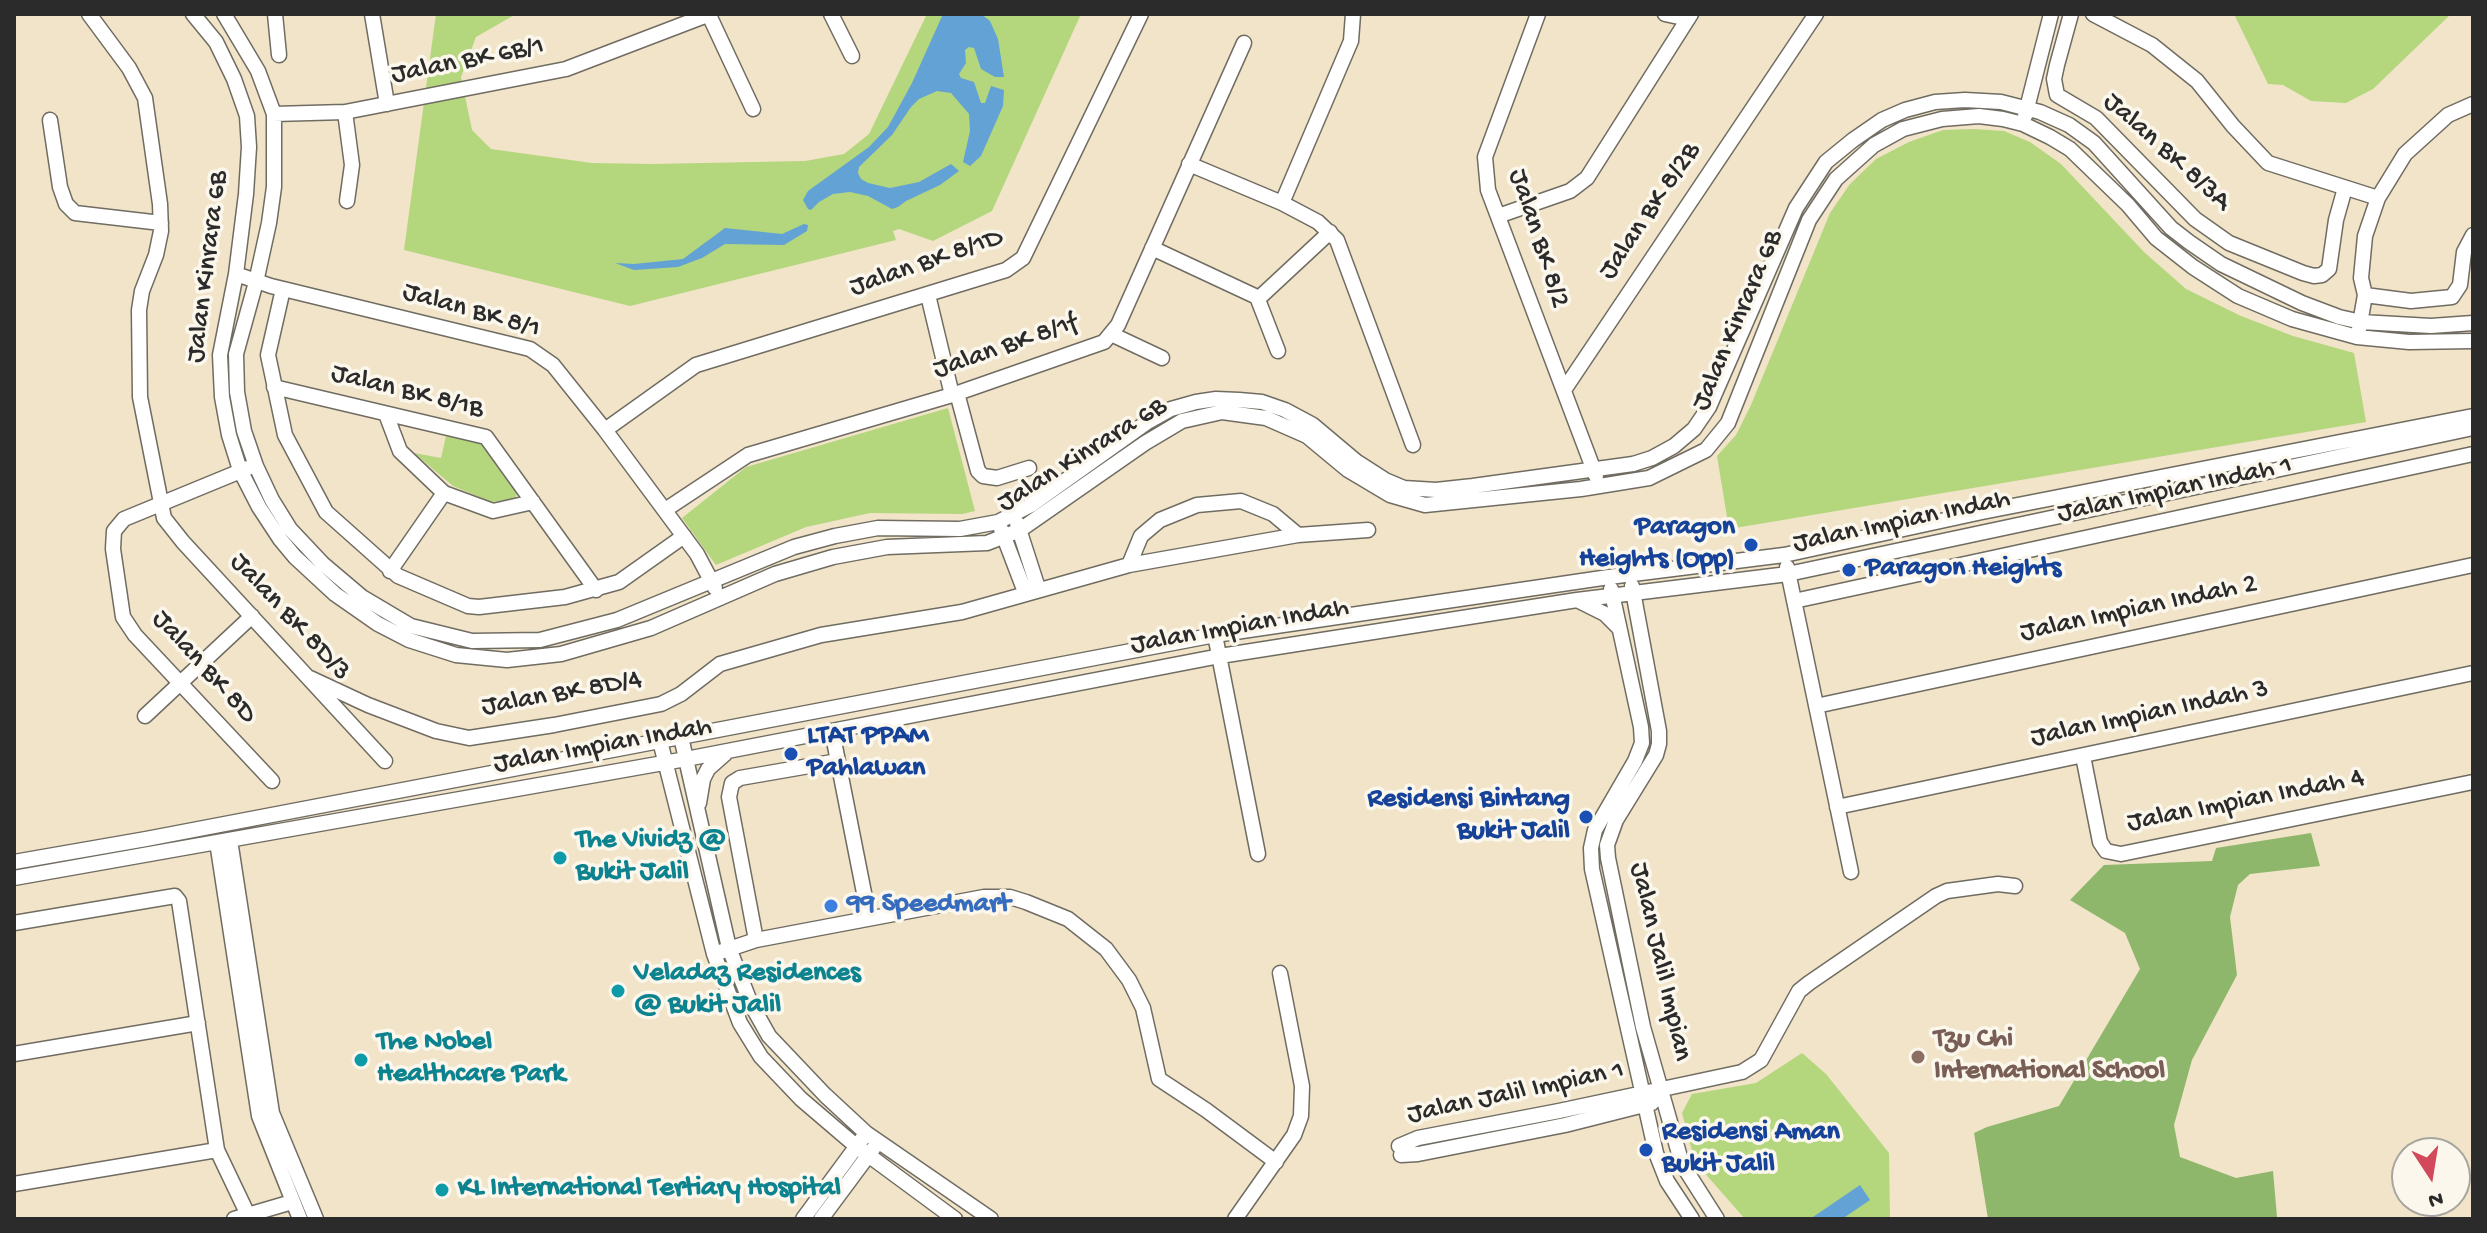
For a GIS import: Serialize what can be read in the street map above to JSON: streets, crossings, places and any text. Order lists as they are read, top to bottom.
{
  "streets": {
    "street": [
      "Jalan BK 6B/1",
      "Jalan BK 8/3A",
      "Jalan BK 8/2B",
      "Jalan BK 8/2",
      "Jalan BK 8/1D",
      "Jalan Kinrara 6B",
      "Jalan BK 8/1",
      "Jalan BK 8/1f",
      "Jalan BK 8/1B",
      "Jalan Impian Indah 1",
      "Jalan Impian Indah",
      "Jalan Impian Indah 2",
      "Jalan BK 8D/3",
      "Jalan BK 8D",
      "Jalan BK 8D/4",
      "Jalan Impian Indah 3",
      "Jalan Impian Indah 4",
      "Jalan Jalil Impian",
      "Jalan Jalil Impian 1"
    ]
  },
  "crossings": [
    ["Jalan BK 6B/1", "Jalan Kinrara 6B"],
    ["Jalan BK 8/2B", "Jalan BK 8/2"],
    ["Jalan BK 8/1D", "Jalan BK 8/1"],
    ["Jalan Kinrara 6B", "Jalan BK 8/1"],
    ["Jalan Kinrara 6B", "Jalan BK 8D"],
    ["Jalan BK 8/1", "Jalan BK 8/1f"],
    ["Jalan Impian Indah", "Jalan Jalil Impian"],
    ["Jalan BK 8D/3", "Jalan BK 8D"],
    ["Jalan BK 8D/3", "Jalan BK 8D/4"],
    ["Jalan Impian Indah 3", "Jalan Impian Indah 4"],
    ["Jalan Jalil Impian", "Jalan Jalil Impian 1"]
  ],
  "places": [
    "Paragon Heights (Opp)",
    "Paragon Heights",
    "LTAT PPAM Pahlawan",
    "Residensi Bintang Bukit Jalil",
    "The Vividz @ Bukit Jalil",
    "99 Speedmart",
    "Veladaz Residences @ Bukit Jalil",
    "Tzu Chi International School",
    "The Nobel Healthcare Park",
    "Residensi Aman Bukit Jalil",
    "KL International Tertiary Hospital"
  ],
  "north": "bottom"
}
